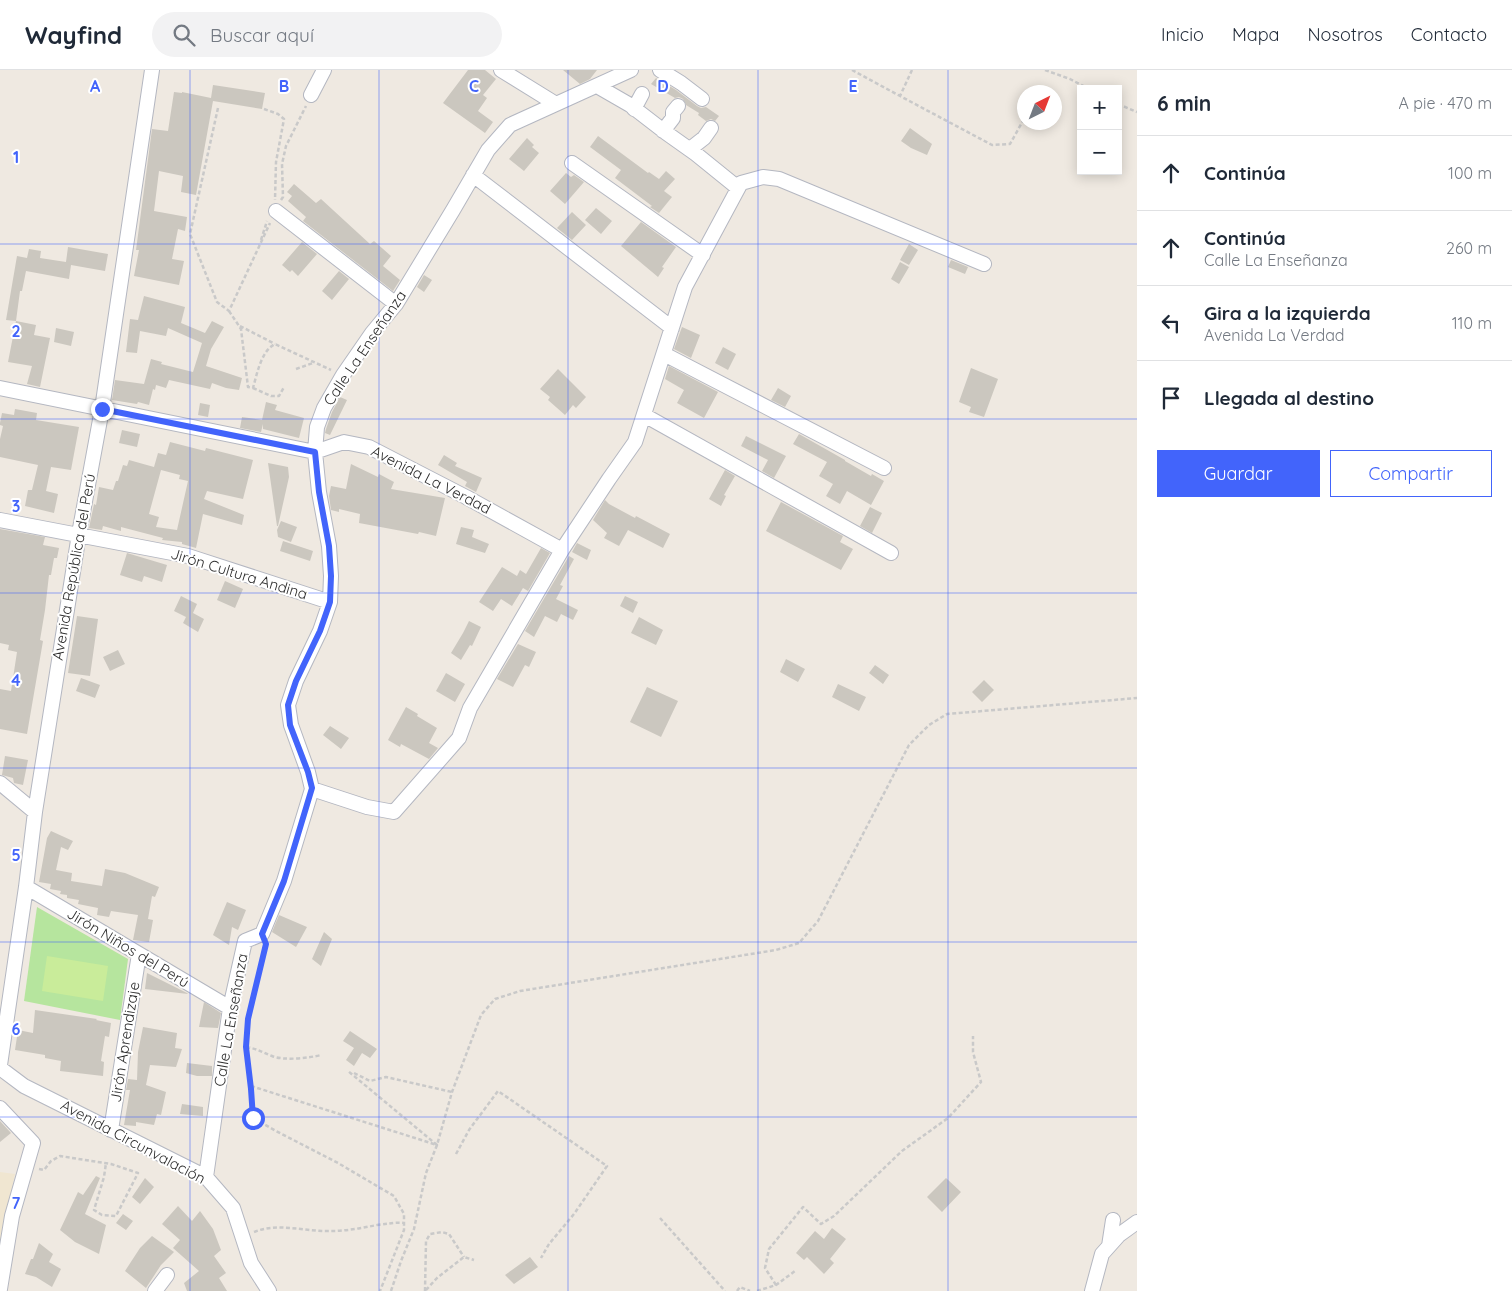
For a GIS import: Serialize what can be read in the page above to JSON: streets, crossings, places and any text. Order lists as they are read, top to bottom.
{
  "streets": {
    "street": [
      "Calle La Enseñanza",
      "Avenida La Verdad",
      "Avenida República del Perú",
      "Jirón Cultura Andina",
      "Jirón Niños del Perú",
      "Jirón Aprendizaje",
      "Avenida Circunvalación"
    ]
  },
  "crossings": [
    ["Calle La Enseñanza", "Avenida La Verdad"],
    ["Calle La Enseñanza", "Jirón Cultura Andina"],
    ["Calle La Enseñanza", "Jirón Niños del Perú"],
    ["Calle La Enseñanza", "Avenida Circunvalación"],
    ["Avenida República del Perú", "Jirón Cultura Andina"],
    ["Avenida República del Perú", "Jirón Niños del Perú"],
    ["Avenida República del Perú", "Avenida Circunvalación"],
    ["Jirón Niños del Perú", "Jirón Aprendizaje"],
    ["Jirón Aprendizaje", "Avenida Circunvalación"]
  ],
  "north": "top right",
  "page": {
    "header": "Wayfind",
    "search": "Buscar aquí",
    "nav": [
      "Inicio",
      "Mapa",
      "Nosotros",
      "Contacto"
    ],
    "heading": ["6 min", "A pie · 470 m"],
    "map_buttons": ["+", "−"],
    "list": [
      ["Continúa", "100 m"],
      ["Continúa", "Calle La Enseñanza", "260 m"],
      ["Gira a la izquierda", "Avenida La Verdad", "110 m"],
      "Llegada al destino"
    ],
    "buttons": ["Guardar", "Compartir"]
  },
  "grid": {
    "columns": [
      "A",
      "B",
      "C",
      "D",
      "E"
    ],
    "rows": [
      "1",
      "2",
      "3",
      "4",
      "5",
      "6",
      "7"
    ]
  }
}
